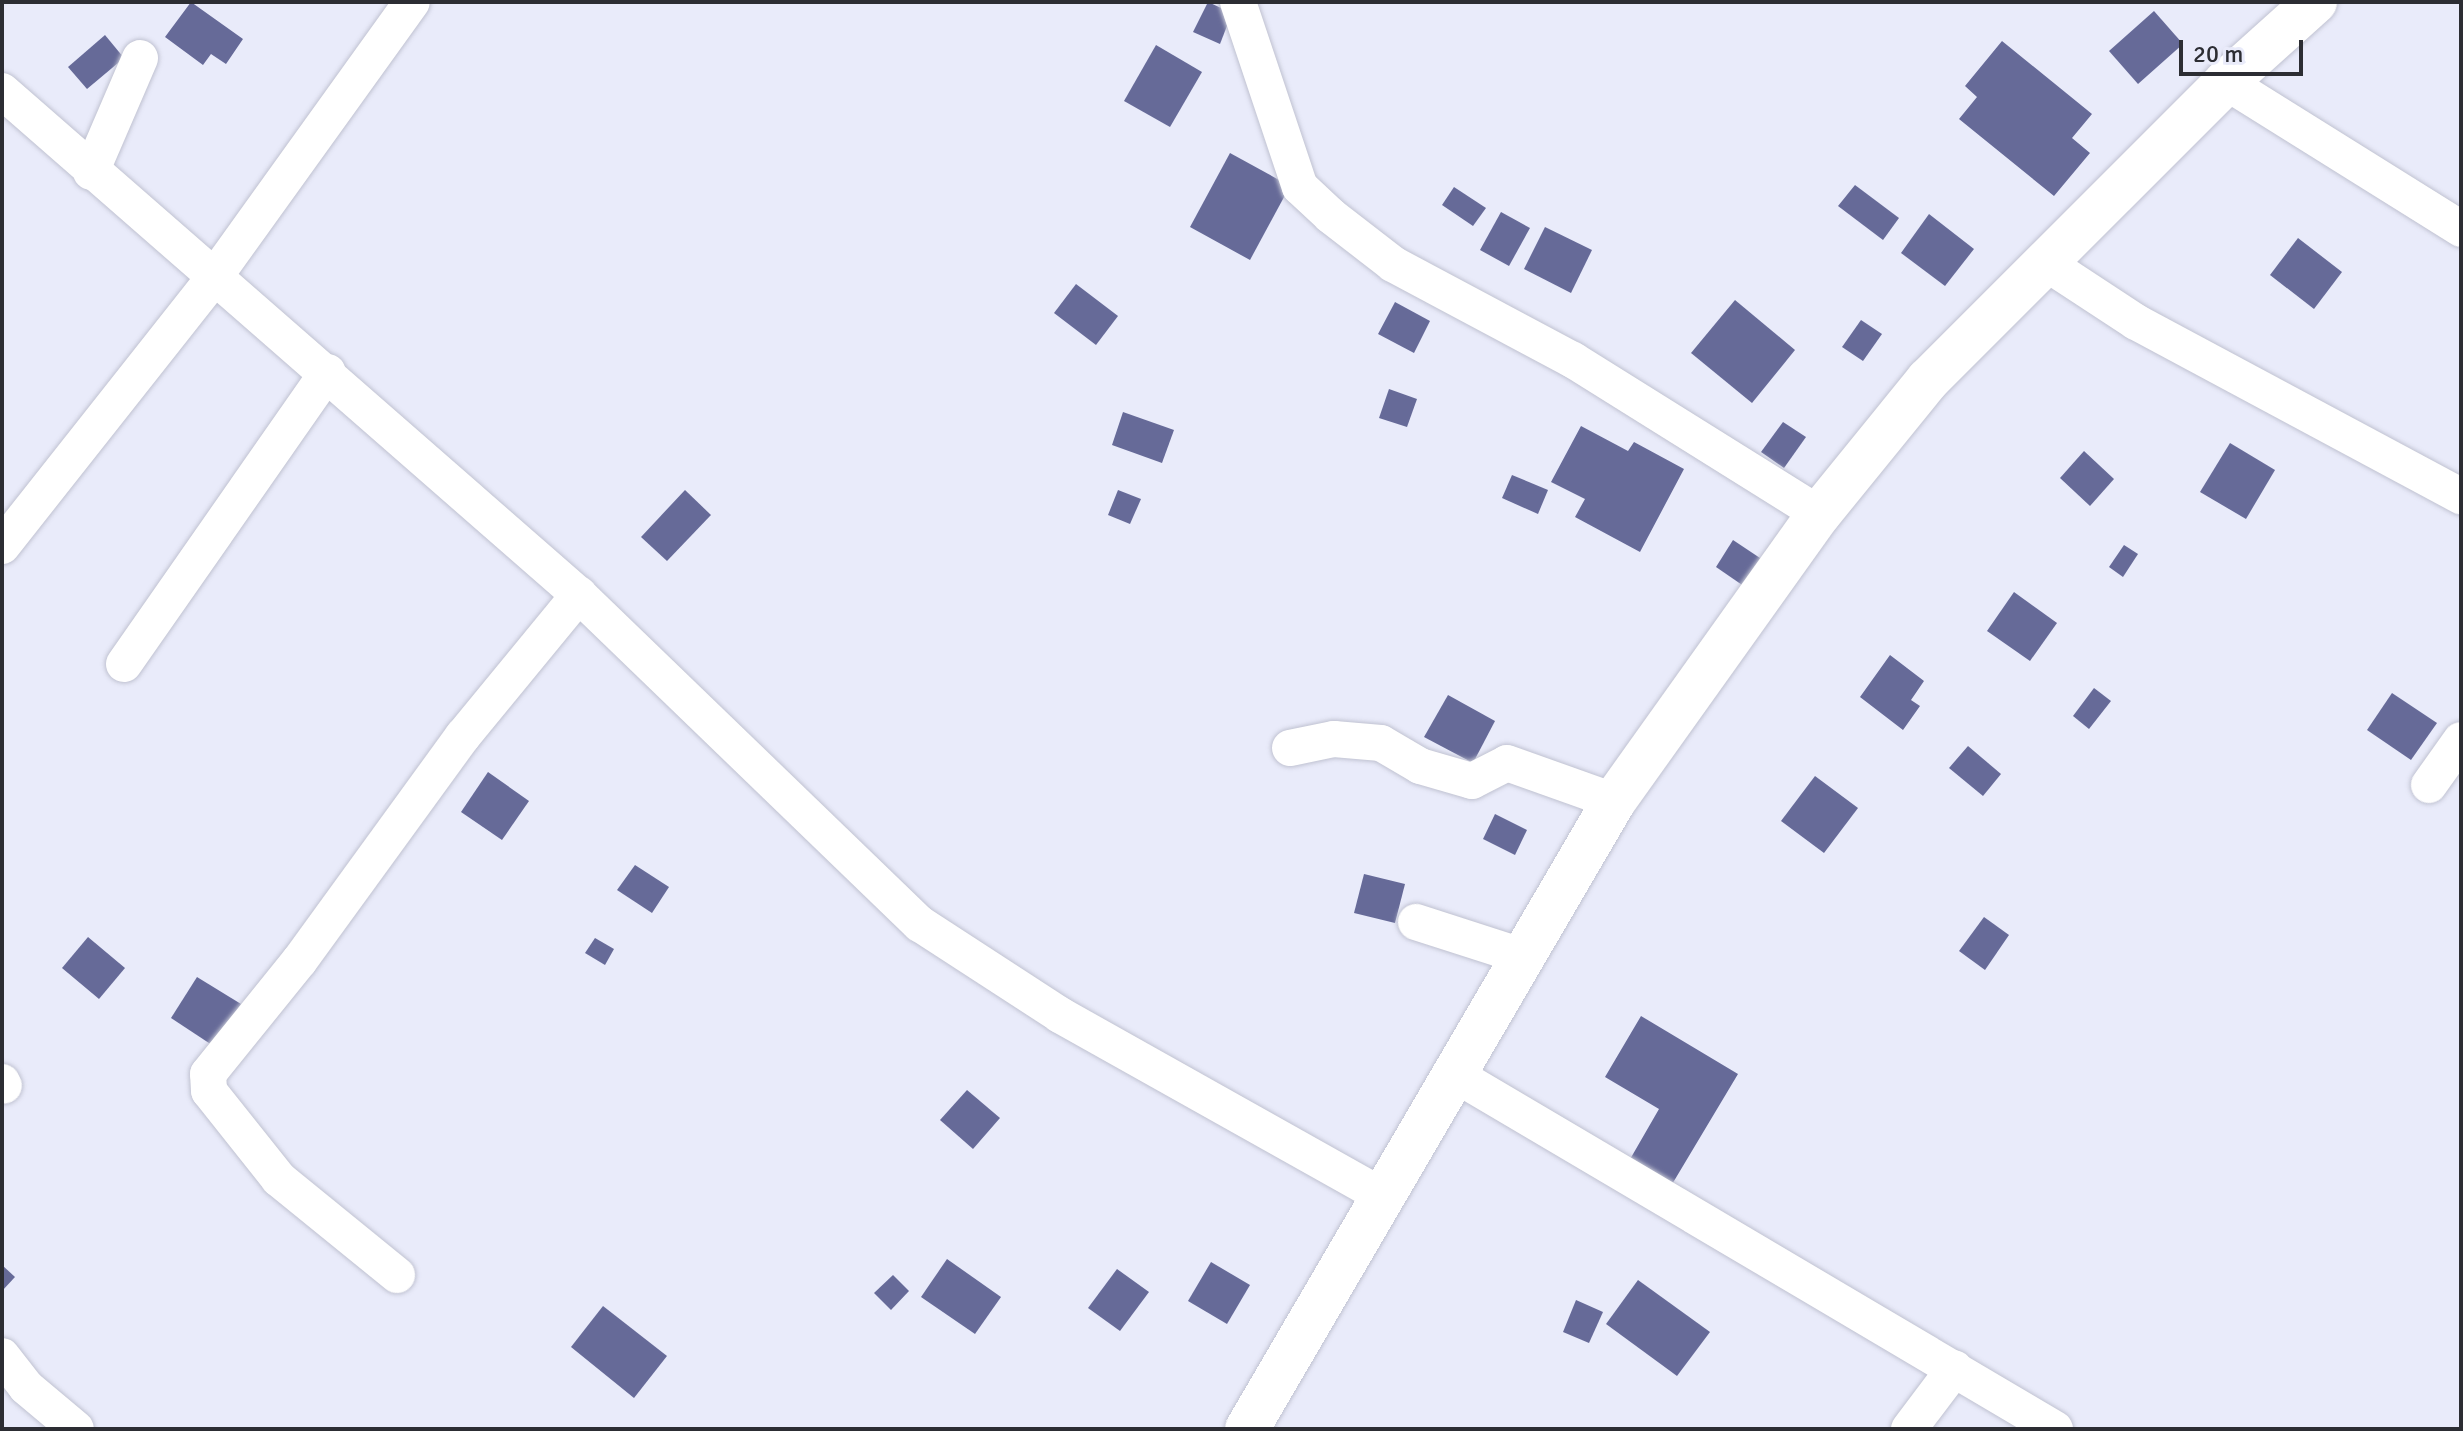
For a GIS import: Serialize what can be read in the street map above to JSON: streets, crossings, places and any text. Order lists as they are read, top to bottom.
{
  "scale_bar": "20 m"
}
